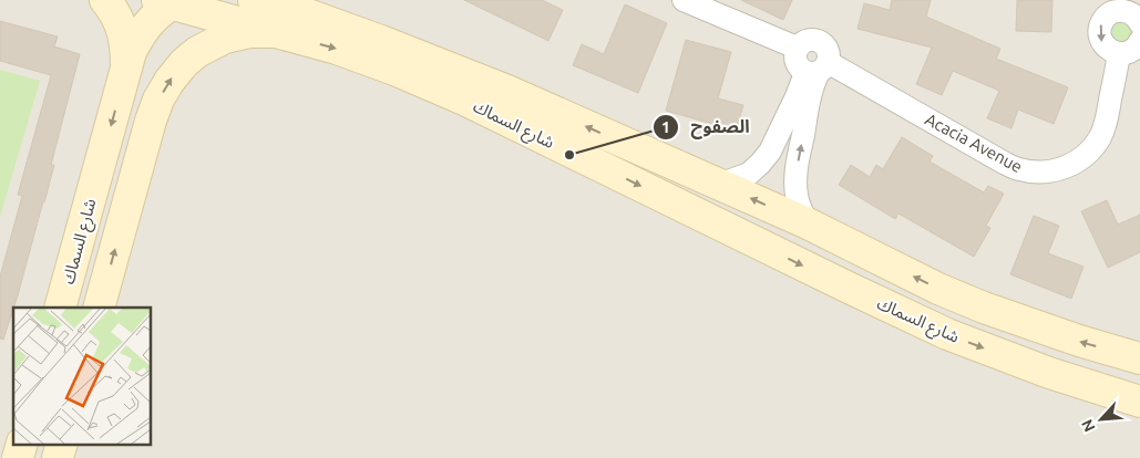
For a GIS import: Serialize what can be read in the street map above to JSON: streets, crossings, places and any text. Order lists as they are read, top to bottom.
{
  "streets": {
    "street": ["شارع السماك", "Acacia Avenue"]
  },
  "places": ["الصفوح"],
  "north": "bottom left"
}
